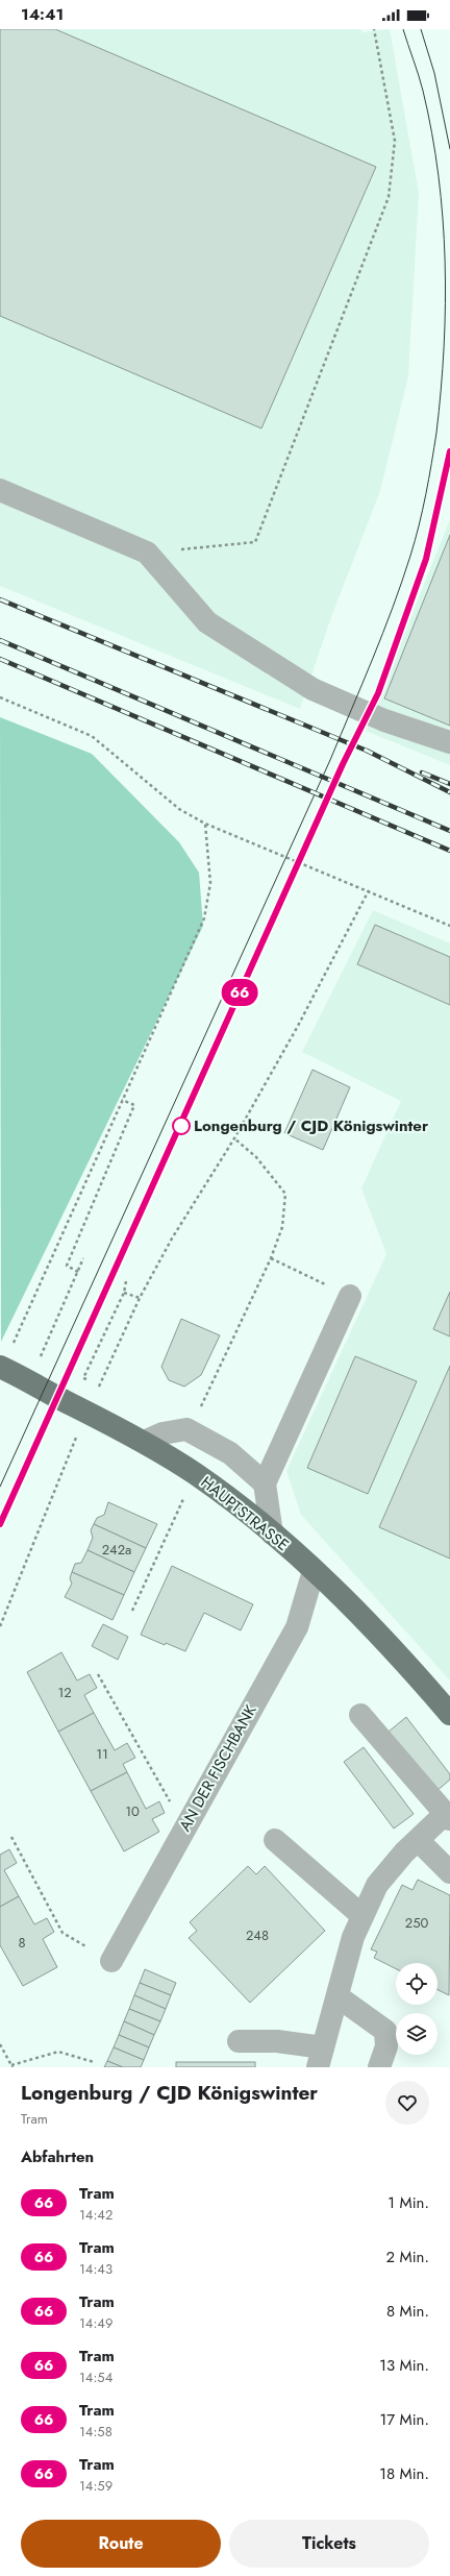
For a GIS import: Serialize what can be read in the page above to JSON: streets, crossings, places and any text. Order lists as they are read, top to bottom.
{
  "streets": {
    "main road": ["HAUPTSTRASSE"],
    "street": ["AN DER FISCHBANK"]
  },
  "crossings": [
    ["HAUPTSTRASSE", "AN DER FISCHBANK"]
  ],
  "places": ["Longenburg / CJD Königswinter"],
  "lines": ["tram line 66"],
  "house_numbers": [
    "242a",
    "12",
    "11",
    "10",
    "250",
    "248",
    "8"
  ],
  "page": {
    "status": "14:41",
    "on_map": "66",
    "heading": [
      ["Longenburg / CJD Königswinter", "Tram"],
      "Abfahrten"
    ],
    "list": [
      {
        "mark": "66",
        "name": "Tram",
        "note": "14:42",
        "value": "1 Min."
      },
      {
        "mark": "66",
        "name": "Tram",
        "note": "14:43",
        "value": "2 Min."
      },
      {
        "mark": "66",
        "name": "Tram",
        "note": "14:49",
        "value": "8 Min."
      },
      {
        "mark": "66",
        "name": "Tram",
        "note": "14:54",
        "value": "13 Min."
      },
      {
        "mark": "66",
        "name": "Tram",
        "note": "14:58",
        "value": "17 Min."
      },
      {
        "mark": "66",
        "name": "Tram",
        "note": "14:59",
        "value": "18 Min."
      }
    ],
    "buttons": ["Route", "Tickets"]
  }
}
